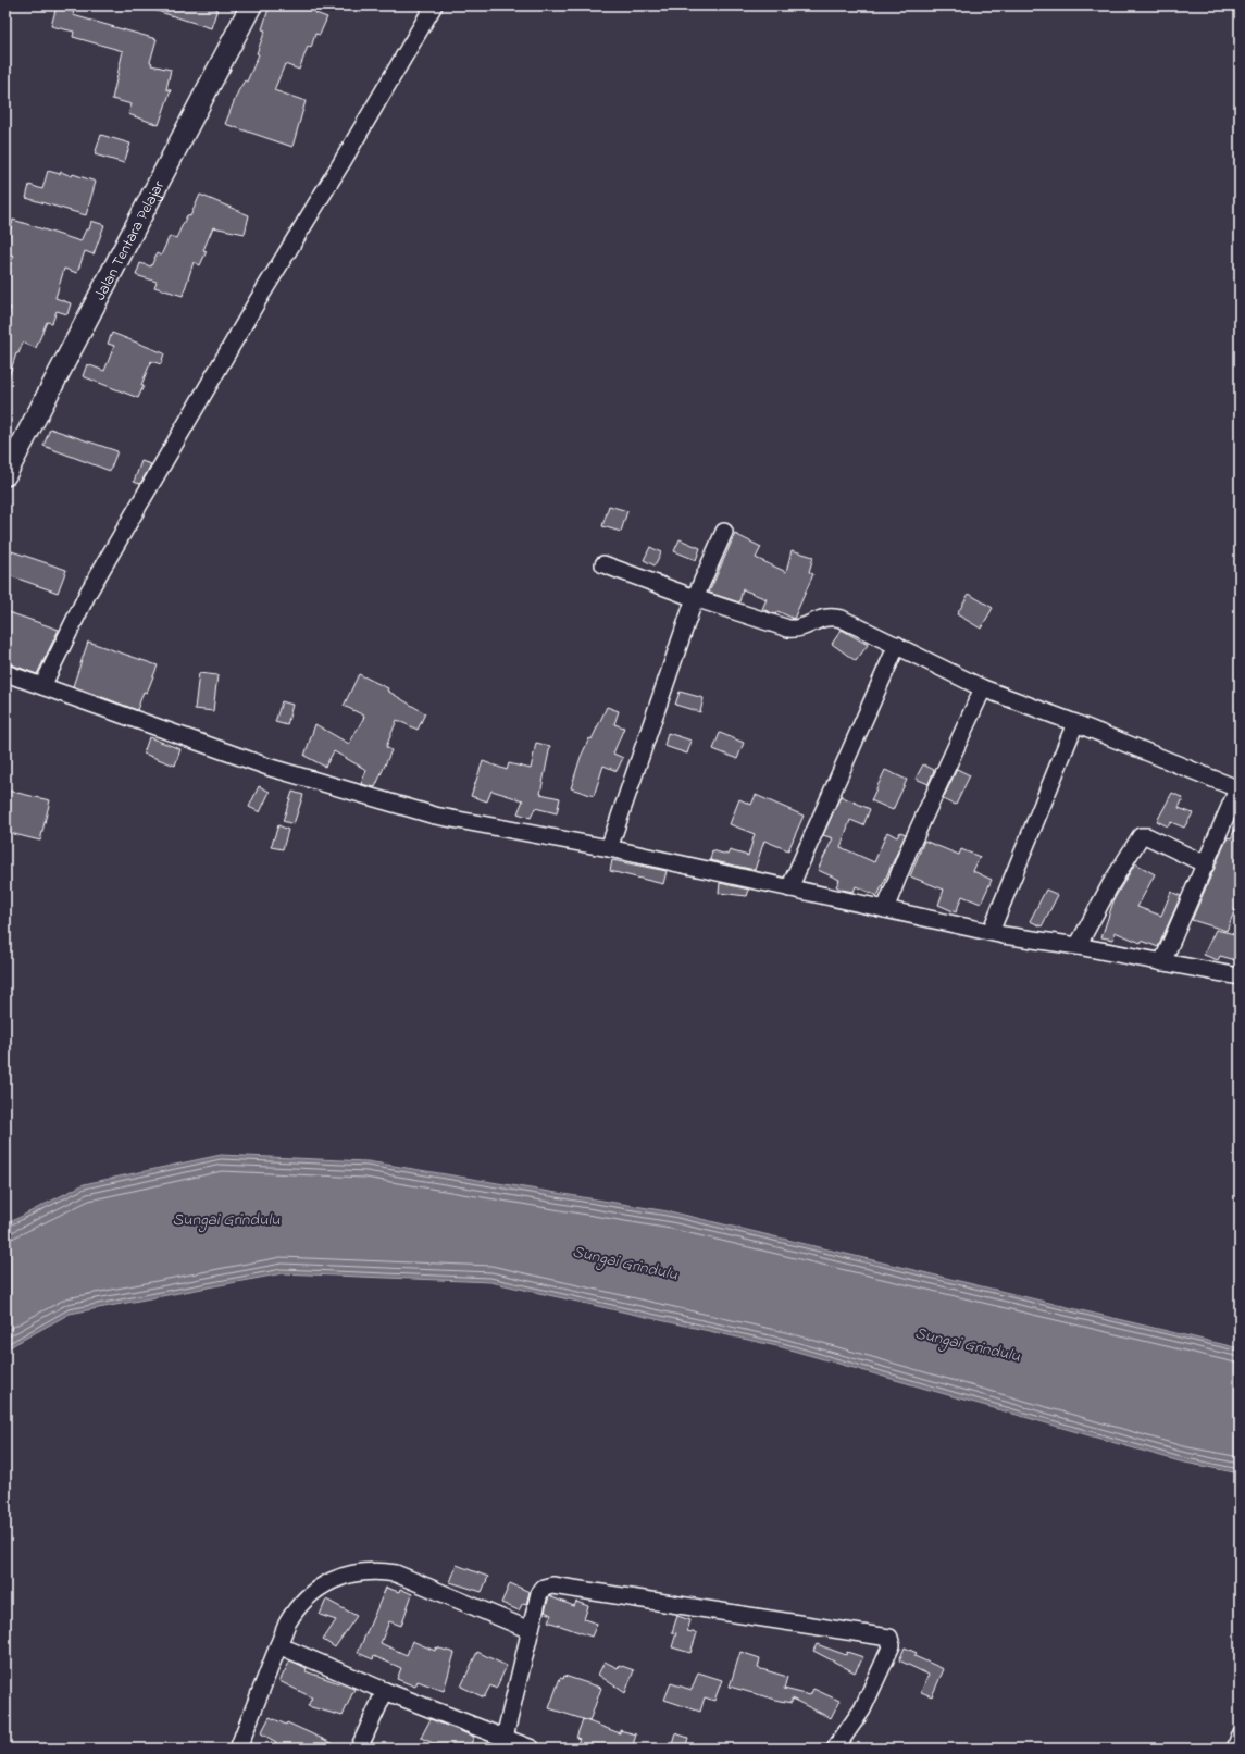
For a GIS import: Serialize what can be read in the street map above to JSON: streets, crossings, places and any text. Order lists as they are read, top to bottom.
{
  "streets": {
    "main road": ["Jalan Tentara Pelajar"]
  },
  "water": ["Sungai Grindulu"]
}
